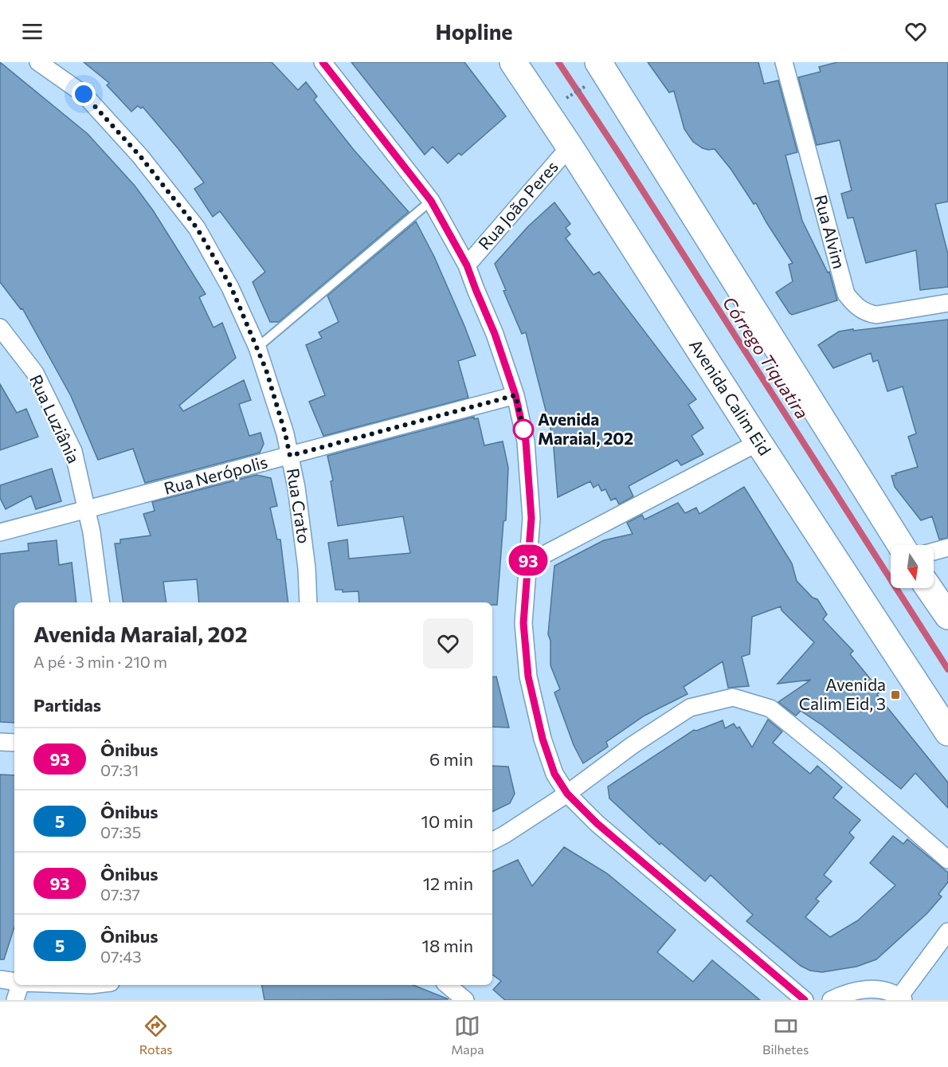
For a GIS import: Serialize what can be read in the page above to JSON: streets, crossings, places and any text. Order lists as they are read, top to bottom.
{
  "streets": {
    "main road": ["Avenida Calim Eid"],
    "street": [
      "Rua João Peres",
      "Rua Alvim",
      "Rua Luziânia",
      "Rua Nerópolis",
      "Rua Crato"
    ]
  },
  "crossings": [
    ["Rua João Peres", "Avenida Calim Eid"],
    ["Rua Luziânia", "Rua Nerópolis"],
    ["Rua Nerópolis", "Rua Crato"]
  ],
  "water": ["Córrego Tiquatira"],
  "places": {
    "other": ["Avenida Maraial, 202"],
    "transit": ["Avenida Calim Eid, 3"]
  },
  "lines": ["bus line 93"],
  "north": "bottom",
  "page": {
    "header": "Hopline",
    "on_map": "93",
    "heading": [
      ["Avenida Maraial, 202", "A pé · 3 min · 210 m"],
      "Partidas"
    ],
    "list": [
      {
        "mark": "93",
        "name": "Ônibus",
        "note": "07:31",
        "value": "6 min"
      },
      {
        "mark": "5",
        "name": "Ônibus",
        "note": "07:35",
        "value": "10 min"
      },
      {
        "mark": "93",
        "name": "Ônibus",
        "note": "07:37",
        "value": "12 min"
      },
      {
        "mark": "5",
        "name": "Ônibus",
        "note": "07:43",
        "value": "18 min"
      }
    ],
    "tabs": ["Rotas", "Mapa", "Bilhetes"]
  }
}
